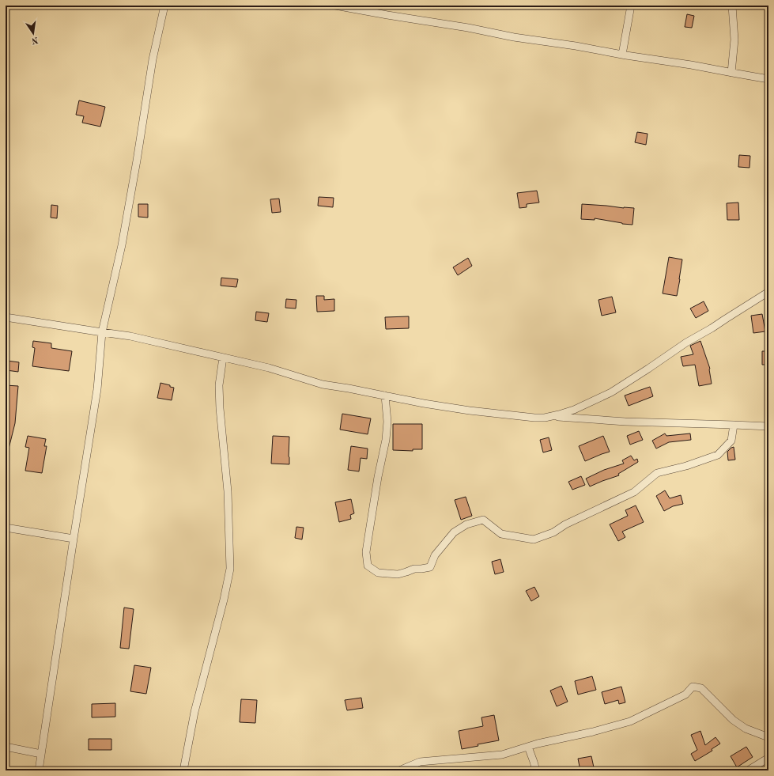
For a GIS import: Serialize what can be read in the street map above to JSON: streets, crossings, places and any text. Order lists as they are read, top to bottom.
{
  "north": "bottom"
}
